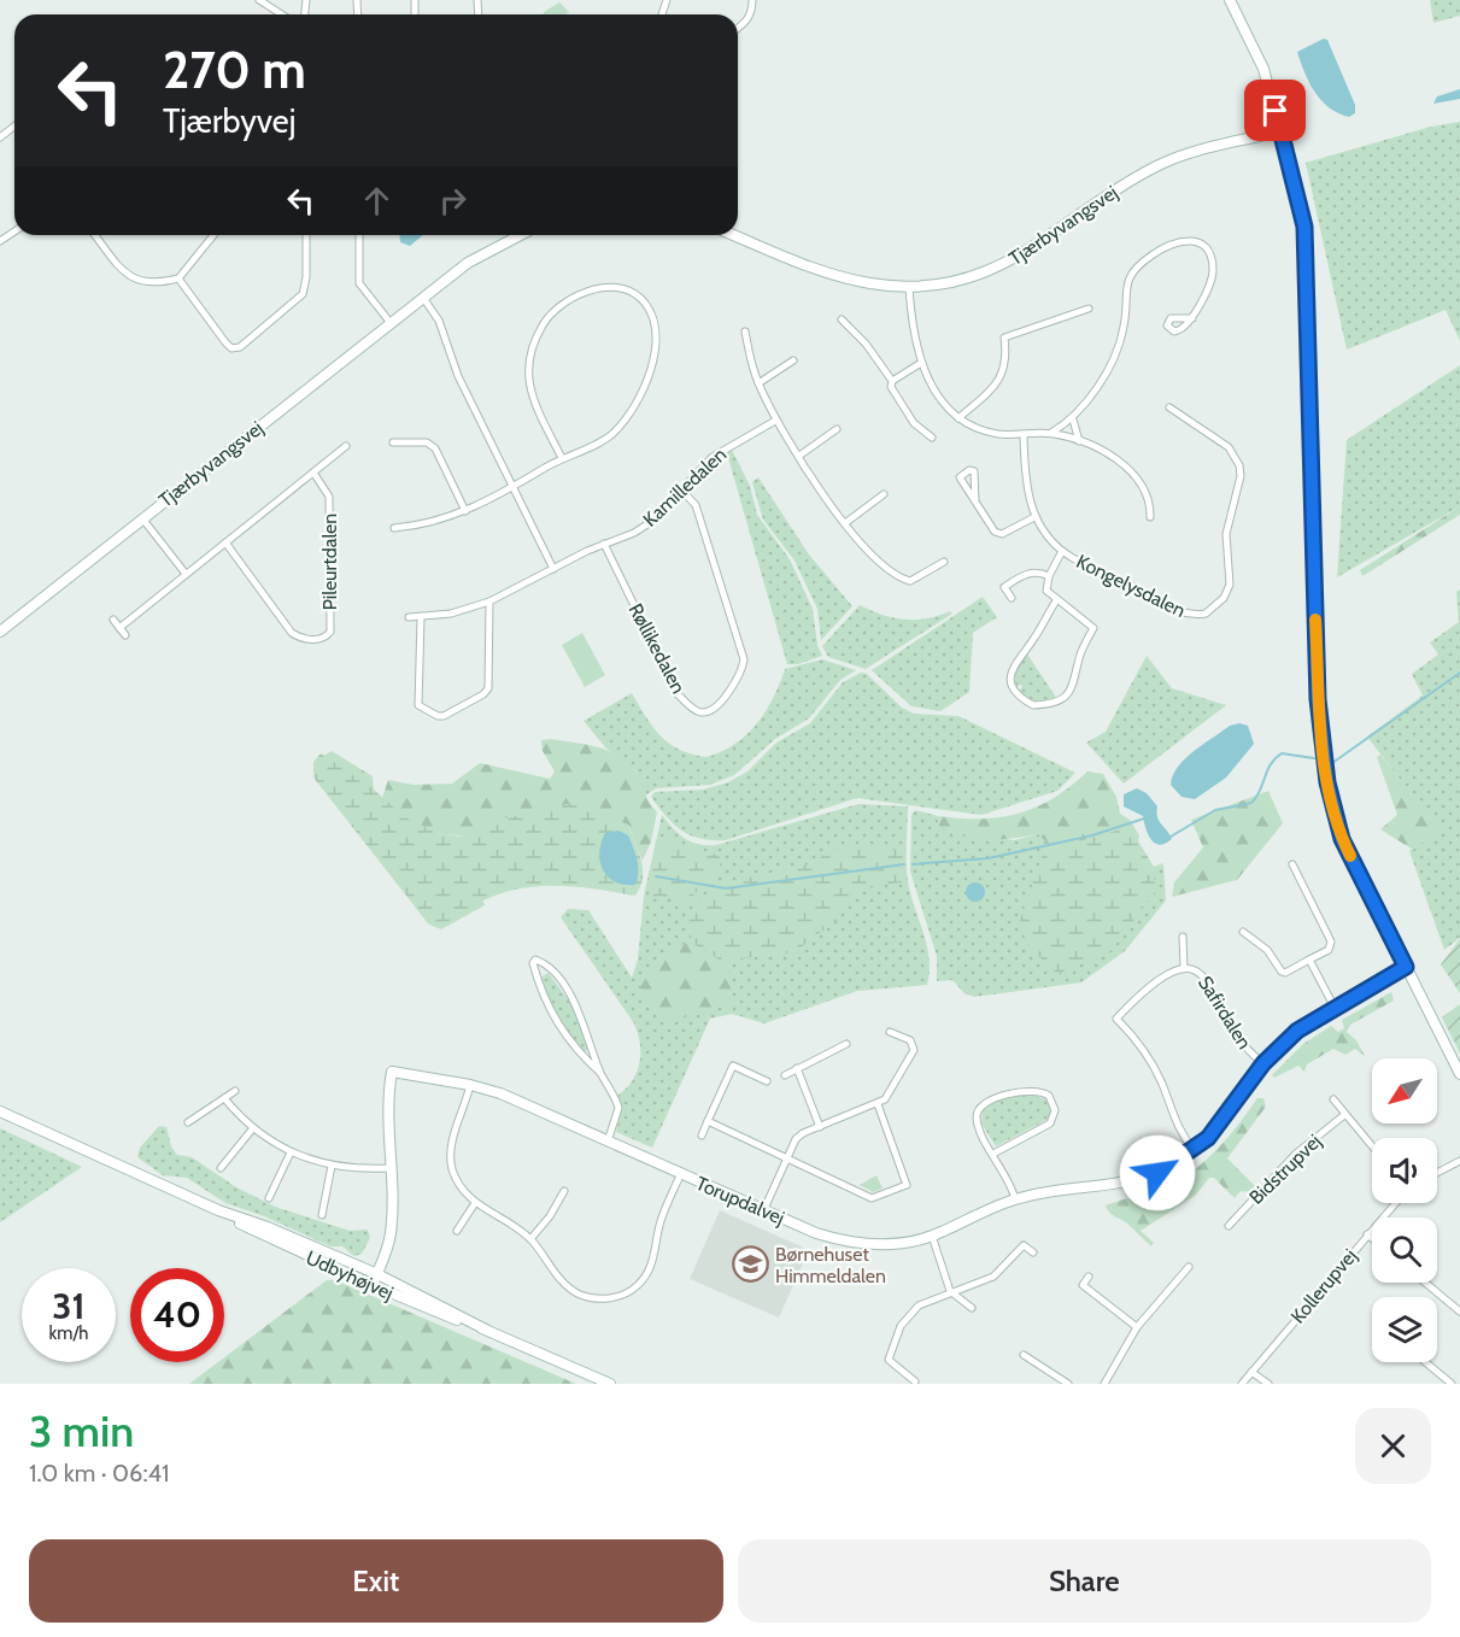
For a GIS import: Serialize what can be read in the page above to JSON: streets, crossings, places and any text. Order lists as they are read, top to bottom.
{
  "streets": {
    "street": [
      "Tjærbyvangsvej",
      "Kamilledalen",
      "Pileurtdalen",
      "Kongelysdalen",
      "Røllikedalen",
      "Safirdalen",
      "Bidstrupvej",
      "Torupdalvej",
      "Udbyhøjvej",
      "Kollerupvej"
    ]
  },
  "crossings": [
    ["Kamilledalen", "Røllikedalen"],
    ["Safirdalen", "Torupdalvej"],
    ["Torupdalvej", "Udbyhøjvej"]
  ],
  "places": {
    "school or university": ["Børnehuset Himmeldalen"]
  },
  "north": "bottom left",
  "page": {
    "turn": ["270 m", "Tjærbyvej"],
    "speed": "31 km/h",
    "limit": "40",
    "heading": ["3 min", "1.0 km · 06:41"],
    "buttons": ["Exit", "Share"]
  }
}
